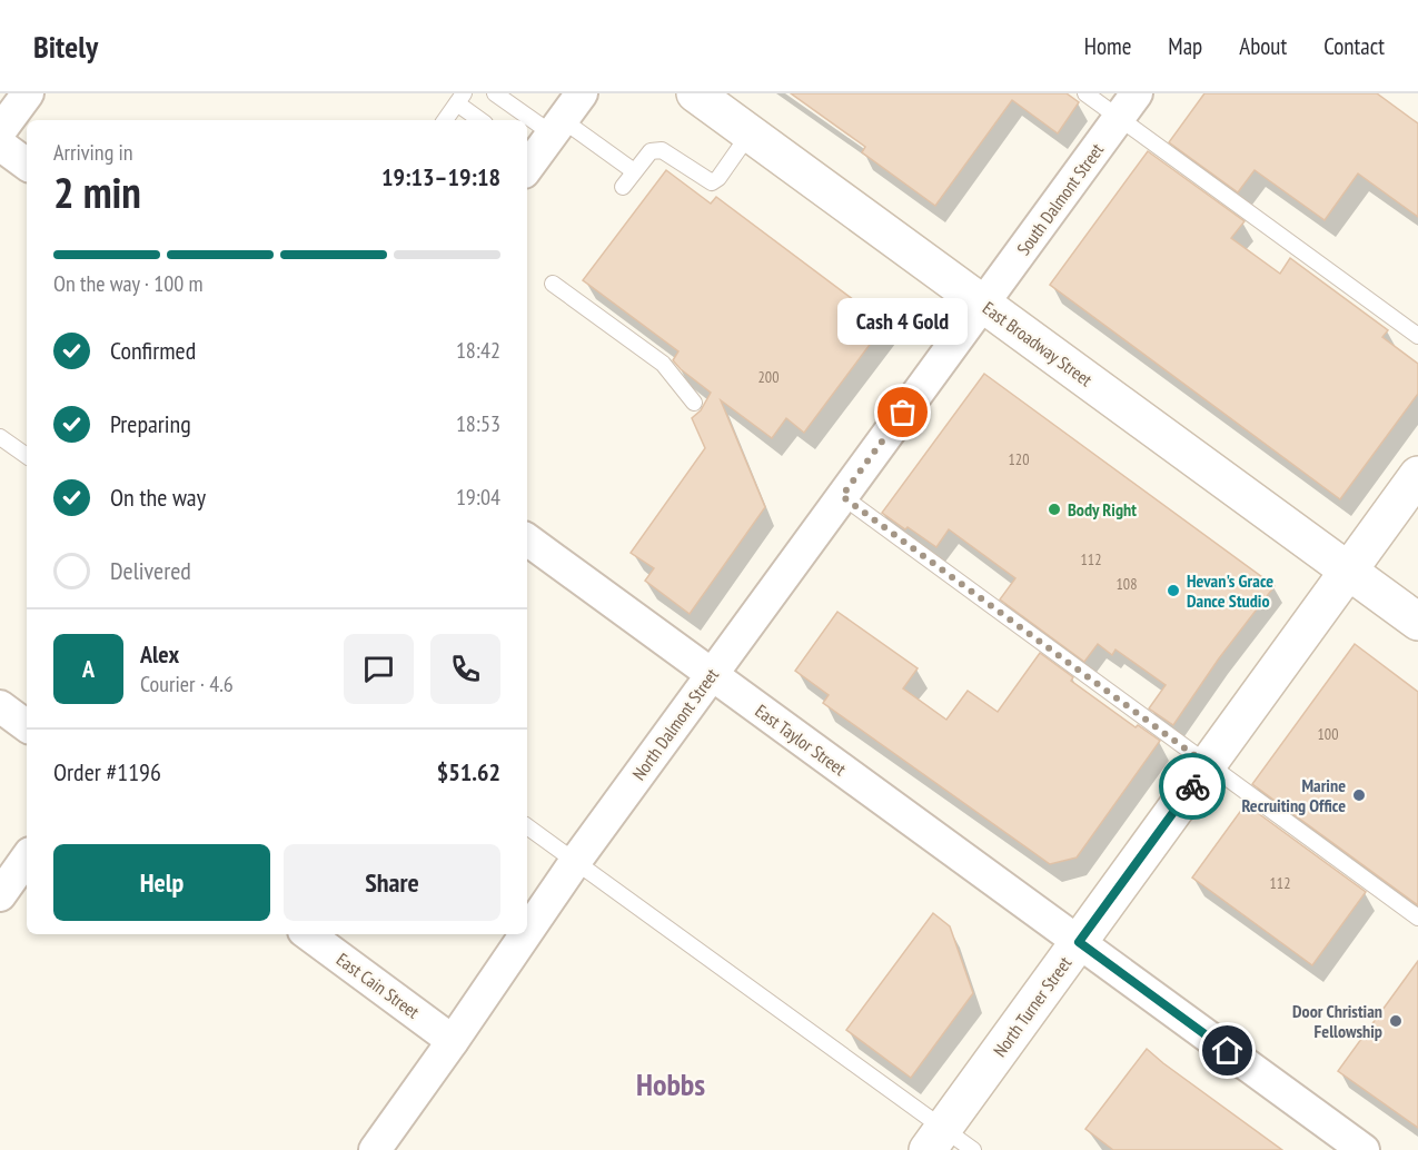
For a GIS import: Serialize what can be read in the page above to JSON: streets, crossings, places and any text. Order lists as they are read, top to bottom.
{
  "streets": {
    "main road": ["East Broadway Street", "North Turner Street"],
    "street": [
      "South Dalmont Street",
      "North Dalmont Street",
      "East Taylor Street",
      "East Cain Street"
    ]
  },
  "crossings": [
    ["South Dalmont Street", "East Broadway Street"],
    ["South Dalmont Street", "North Dalmont Street"],
    ["East Broadway Street", "North Dalmont Street"],
    ["East Broadway Street", "North Turner Street"],
    ["North Dalmont Street", "East Taylor Street"],
    ["North Dalmont Street", "East Cain Street"],
    ["East Taylor Street", "North Turner Street"]
  ],
  "districts": ["Hobbs"],
  "places": [
    "Cash 4 Gold",
    "Body Right",
    "Hevan's Grace Dance Studio",
    "Marine Recruiting Office",
    "Door Christian Fellowship"
  ],
  "house_numbers": [
    "200",
    "120",
    "112",
    "108",
    "100",
    "112"
  ],
  "page": {
    "header": "Bitely",
    "nav": [
      "Home",
      "Map",
      "About",
      "Contact"
    ],
    "heading": ["2 min", "Arriving in", "19:13–19:18"],
    "panel": [
      "Alex",
      "Courier · 4.6",
      "Order #1196",
      "$51.62"
    ],
    "bar": "On the way · 100 m",
    "bubble": "Cash 4 Gold",
    "list": [
      ["Confirmed", "18:42"],
      ["Preparing", "18:53"],
      ["On the way", "19:04"],
      "Delivered"
    ],
    "round": "A",
    "buttons": ["Help", "Share"]
  }
}
